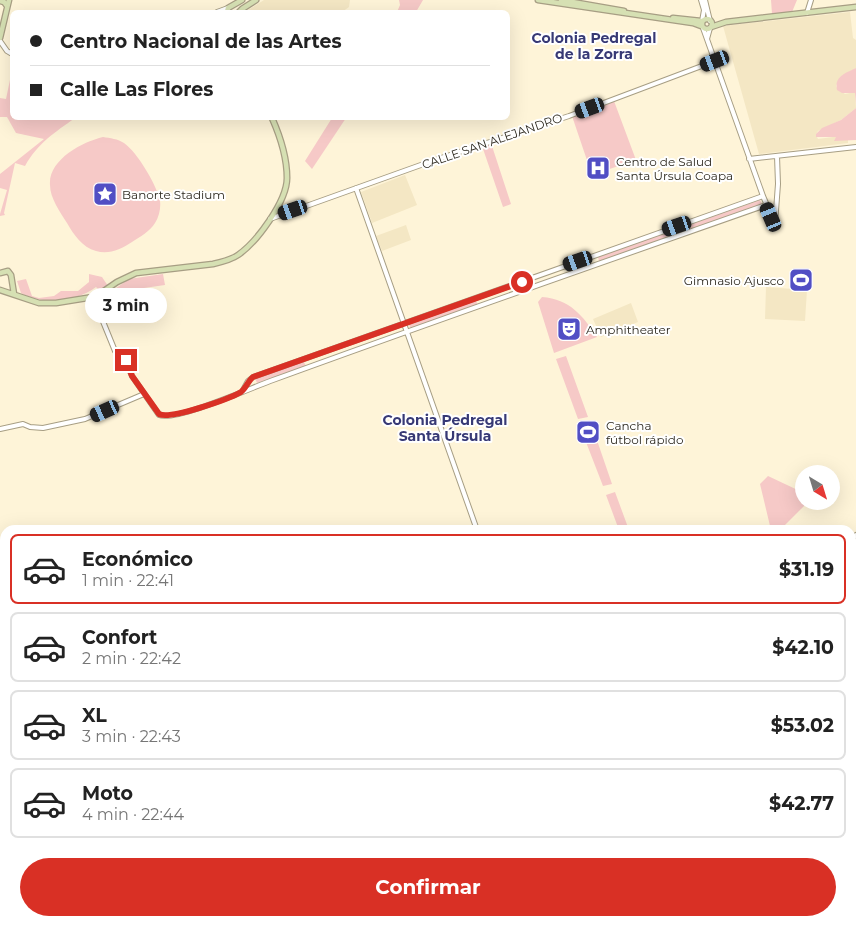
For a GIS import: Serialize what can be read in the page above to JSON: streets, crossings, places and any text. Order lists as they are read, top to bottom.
{
  "streets": {
    "street": ["CALLE SAN ALEJANDRO"]
  },
  "districts": ["Colonia Pedregal de la Zorra", "Colonia Pedregal Santa Úrsula"],
  "places": {
    "hospital": ["Centro de Salud Santa Úrsula Coapa"],
    "place": ["Banorte Stadium"],
    "sports": ["Gimnasio Ajusco", "Cancha fútbol rápido"],
    "theatre": ["Amphitheater"]
  },
  "north": "bottom right",
  "page": {
    "banner": ["Centro Nacional de las Artes", "Calle Las Flores"],
    "bubble": "3 min",
    "list": [
      {
        "name": "Económico",
        "note": "1 min · 22:41",
        "value": "$31.19"
      },
      {
        "name": "Confort",
        "note": "2 min · 22:42",
        "value": "$42.10"
      },
      {
        "name": "XL",
        "note": "3 min · 22:43",
        "value": "$53.02"
      },
      {
        "name": "Moto",
        "note": "4 min · 22:44",
        "value": "$42.77"
      }
    ],
    "buttons": "Confirmar"
  }
}
